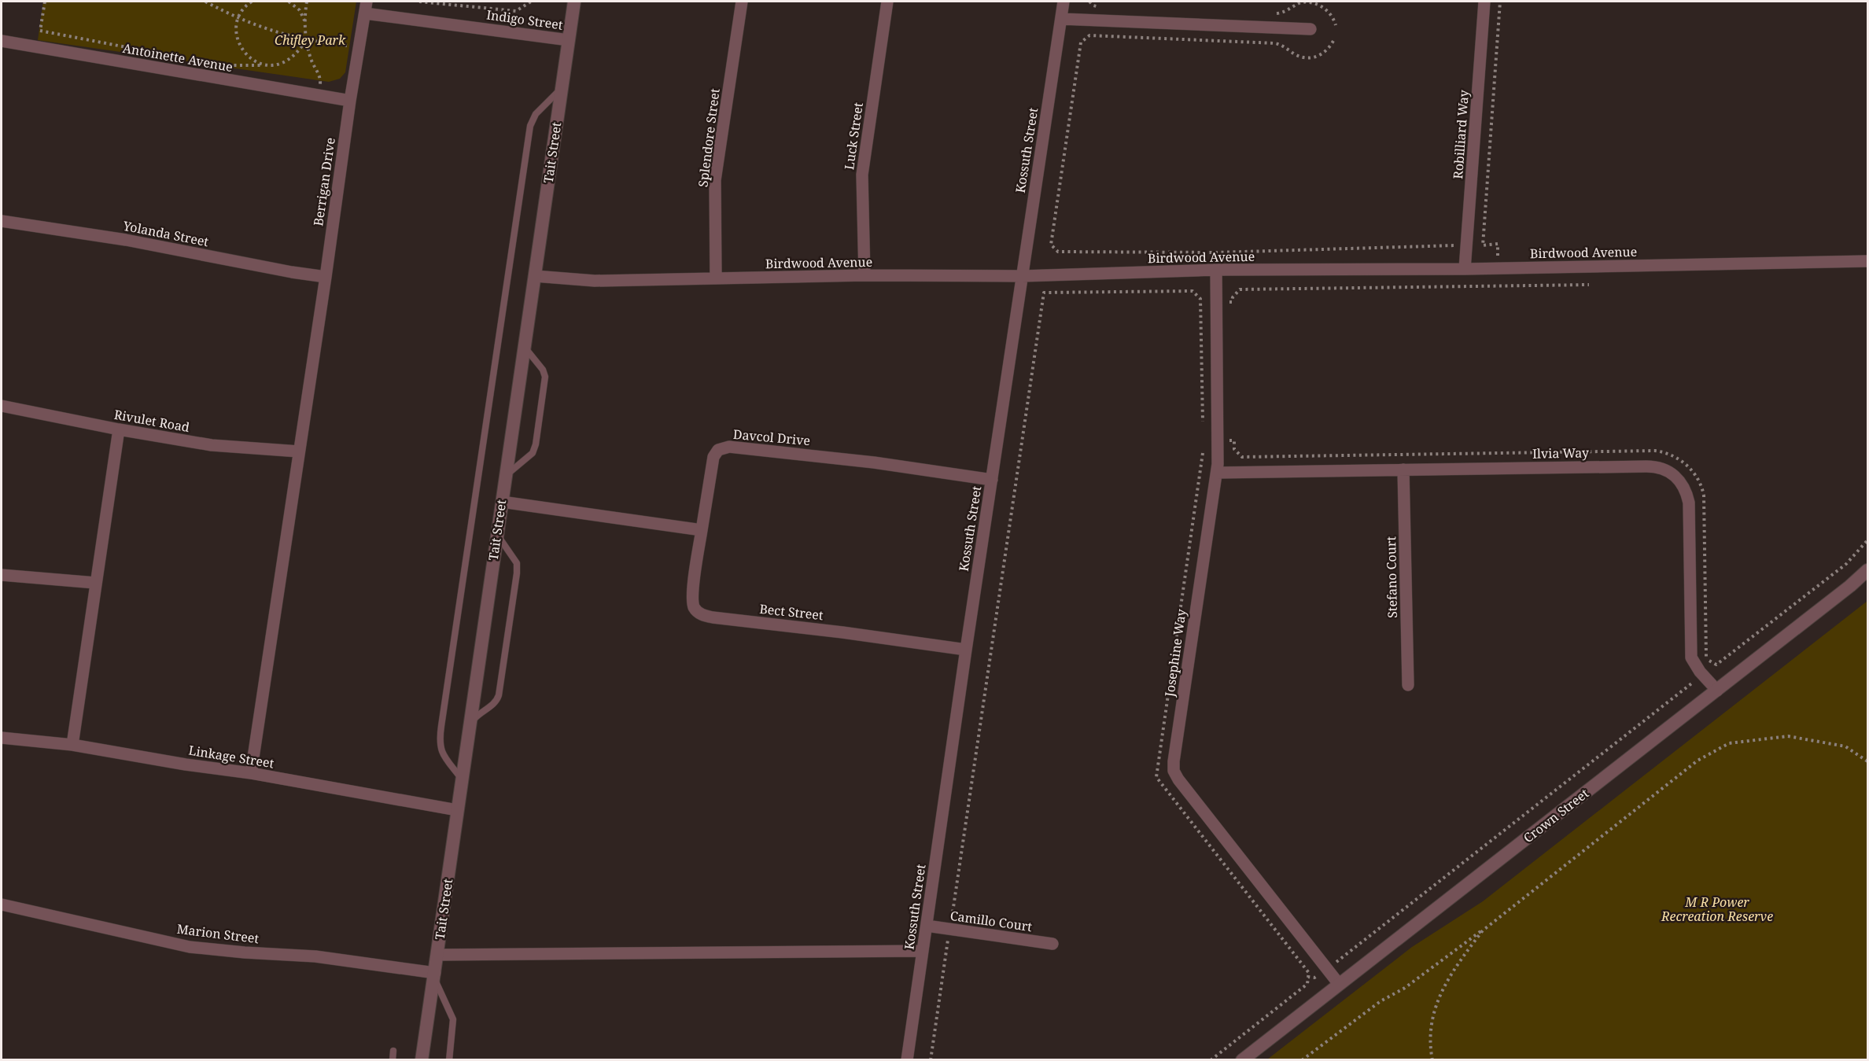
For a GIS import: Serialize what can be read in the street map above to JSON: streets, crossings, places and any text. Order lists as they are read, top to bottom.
{
  "streets": {
    "street": [
      "Indigo Street",
      "Antoinette Avenue",
      "Robilliard Way",
      "Luck Street",
      "Splendore Street",
      "Kossuth Street",
      "Tait Street",
      "Berrigan Drive",
      "Yolanda Street",
      "Birdwood Avenue",
      "Rivulet Road",
      "Davcol Drive",
      "Ilvia Way",
      "Stefano Court",
      "Bect Street",
      "Josephine Way",
      "Linkage Street",
      "Crown Street",
      "Camillo Court",
      "Marion Street"
    ]
  },
  "crossings": [
    ["Indigo Street", "Tait Street"],
    ["Indigo Street", "Berrigan Drive"],
    ["Antoinette Avenue", "Berrigan Drive"],
    ["Robilliard Way", "Birdwood Avenue"],
    ["Luck Street", "Birdwood Avenue"],
    ["Splendore Street", "Birdwood Avenue"],
    ["Kossuth Street", "Birdwood Avenue"],
    ["Kossuth Street", "Davcol Drive"],
    ["Kossuth Street", "Bect Street"],
    ["Kossuth Street", "Camillo Court"],
    ["Tait Street", "Birdwood Avenue"],
    ["Tait Street", "Linkage Street"],
    ["Tait Street", "Marion Street"],
    ["Berrigan Drive", "Yolanda Street"],
    ["Berrigan Drive", "Rivulet Road"],
    ["Berrigan Drive", "Linkage Street"],
    ["Birdwood Avenue", "Josephine Way"],
    ["Davcol Drive", "Bect Street"],
    ["Ilvia Way", "Stefano Court"],
    ["Ilvia Way", "Josephine Way"],
    ["Ilvia Way", "Crown Street"],
    ["Josephine Way", "Crown Street"]
  ],
  "parks": ["Chifley Park", "M R Power Recreation Reserve"]
}
